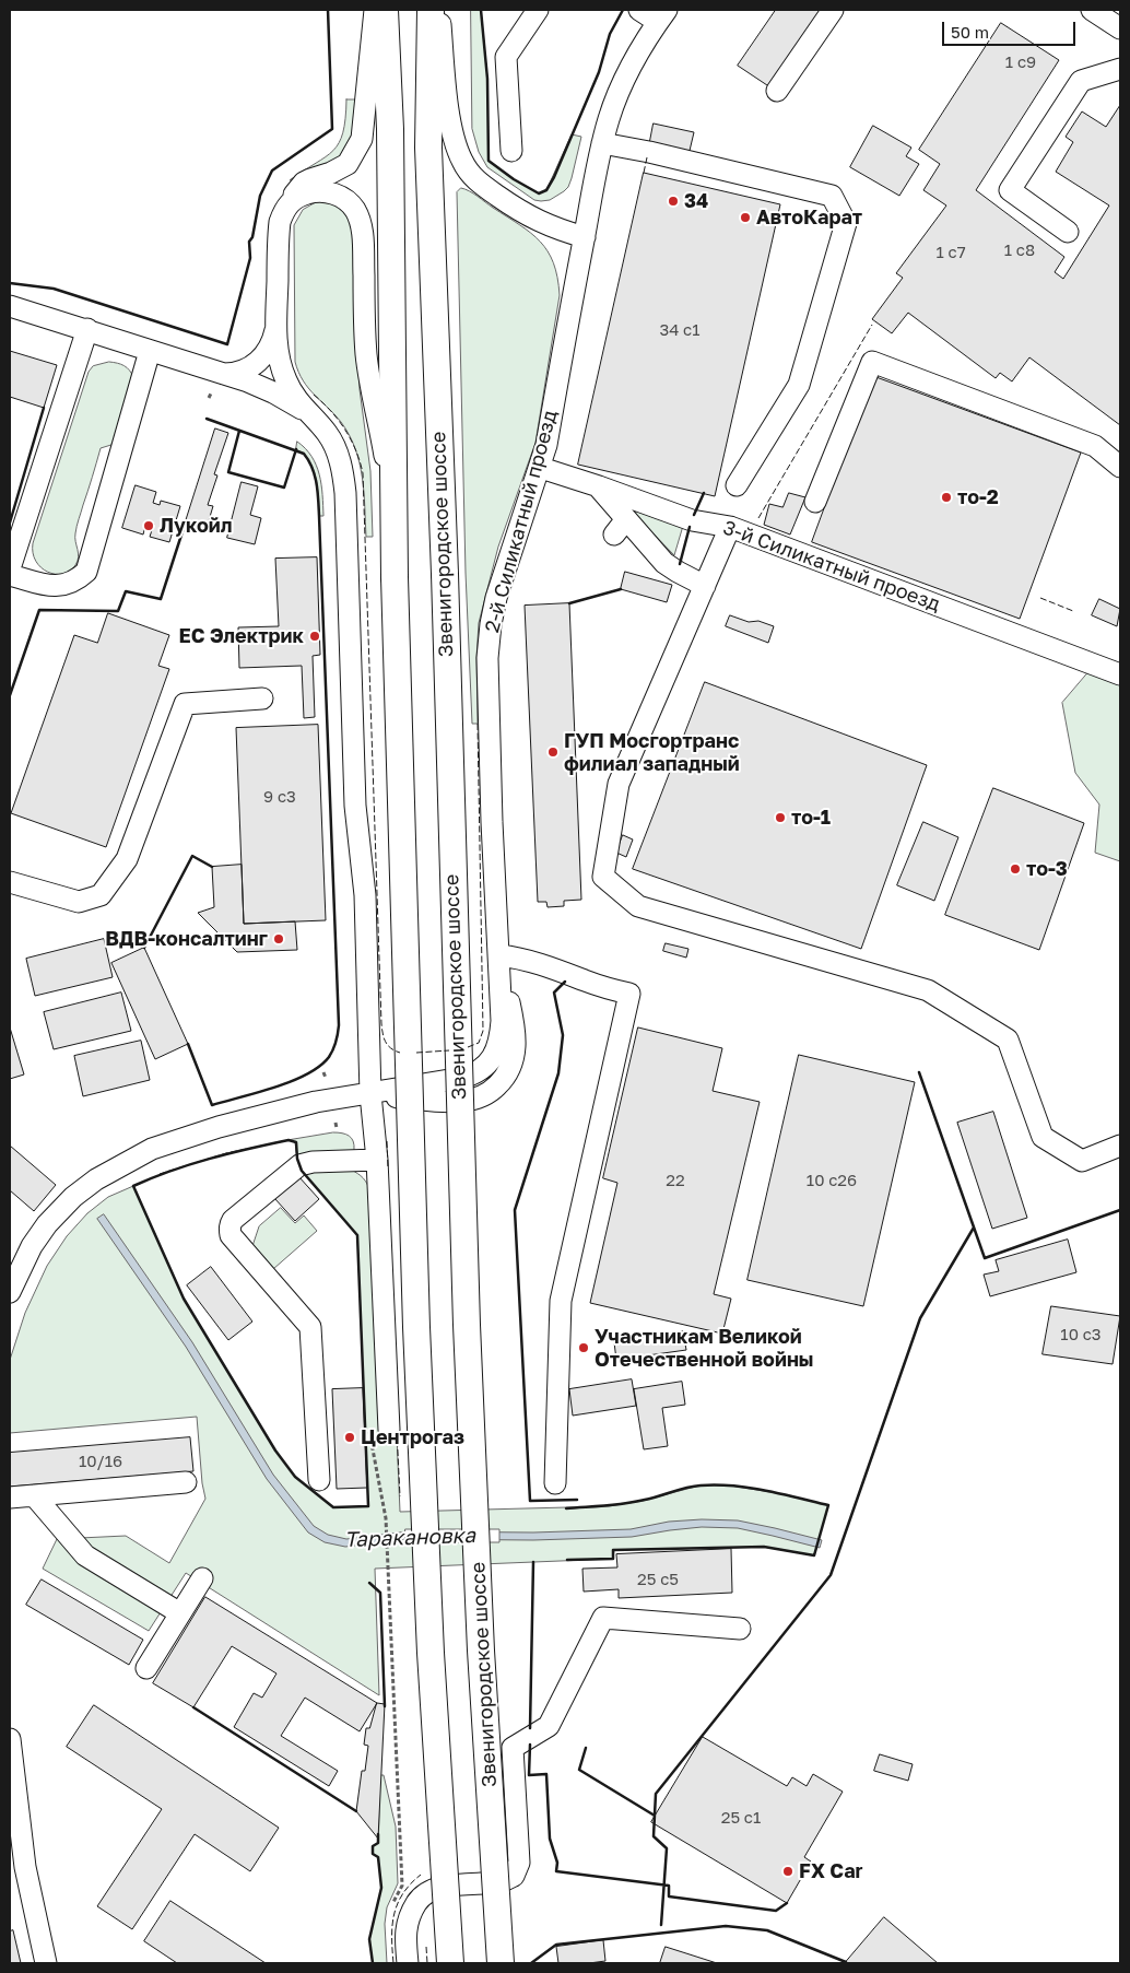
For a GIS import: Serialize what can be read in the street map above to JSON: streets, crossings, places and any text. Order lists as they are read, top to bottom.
{
  "streets": {
    "main road": ["Звенигородское шоссе"],
    "street": ["2-й Силикатный проезд", "3-й Силикатный проезд"]
  },
  "crossings": [
    ["2-й Силикатный проезд", "3-й Силикатный проезд"]
  ],
  "water": ["Таракановка"],
  "places": [
    "34",
    "АвтоКарат",
    "то-2",
    "Лукойл",
    "ЕС Электрик",
    "ГУП Мосгортранс филиал западный",
    "то-1",
    "то-3",
    "ВДВ-консалтинг",
    "Участникам Великой Отечественной войны",
    "Центрогаз",
    "FX Car"
  ],
  "house_numbers": [
    "1 с9",
    "1 с8",
    "1 с7",
    "34 с1",
    "9 с3",
    "22",
    "10 с26",
    "10 с3",
    "10/16",
    "25 с5",
    "25 с1"
  ],
  "scale_bar": "50 m"
}
